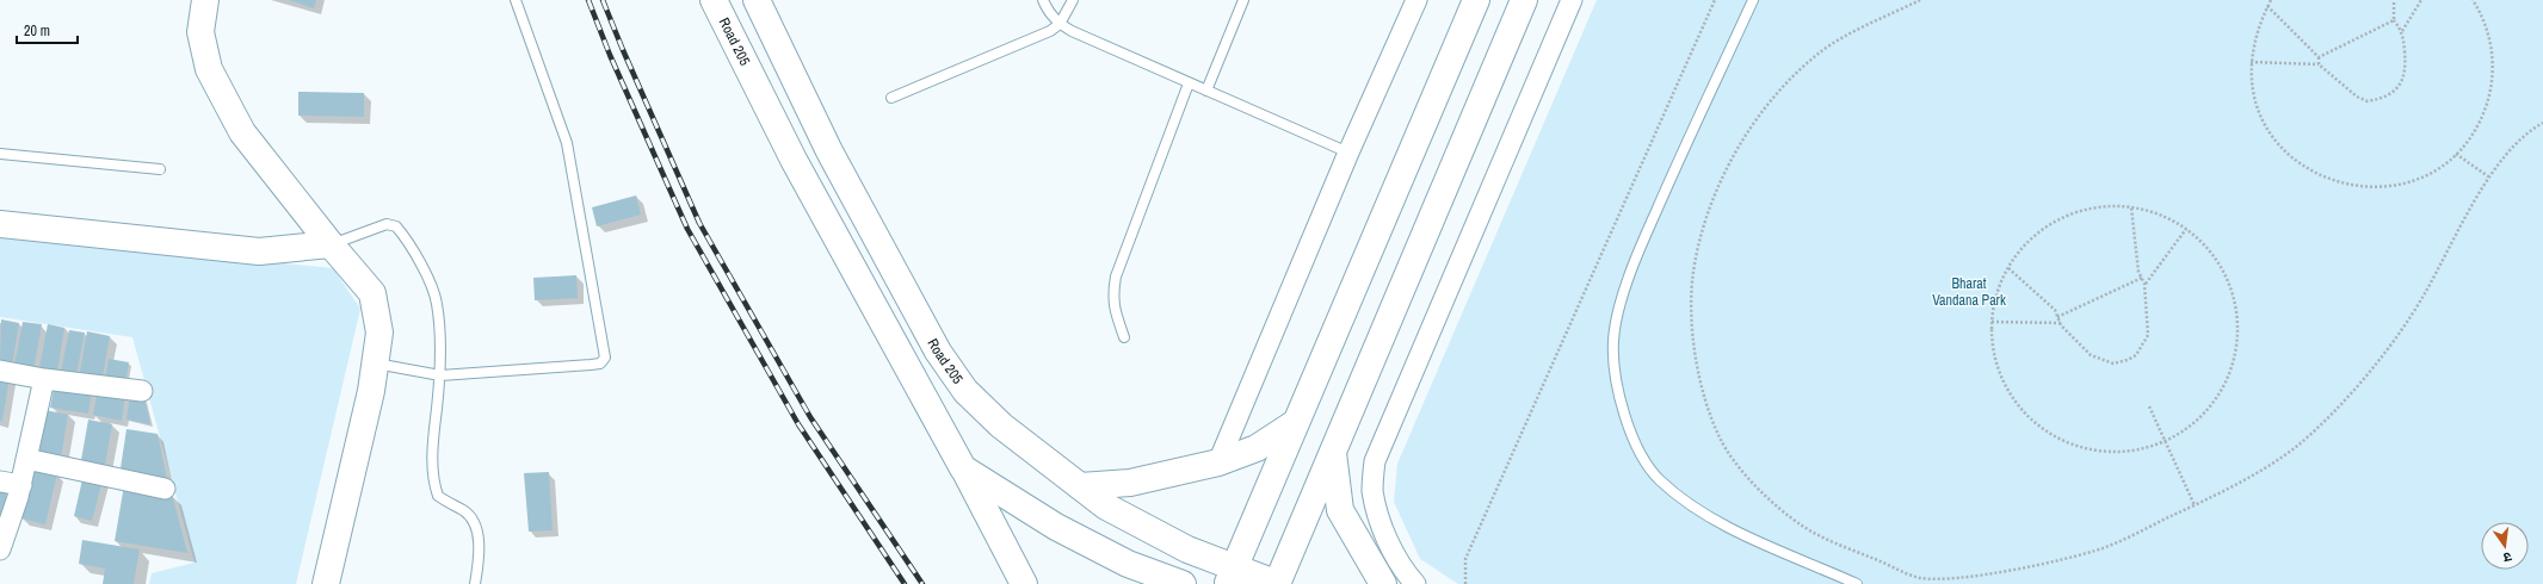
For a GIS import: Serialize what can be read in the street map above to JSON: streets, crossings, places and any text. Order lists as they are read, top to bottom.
{
  "streets": {
    "street": ["Road 205"]
  },
  "parks": ["Bharat Vandana Park"],
  "scale_bar": "20 m",
  "north": "bottom"
}
